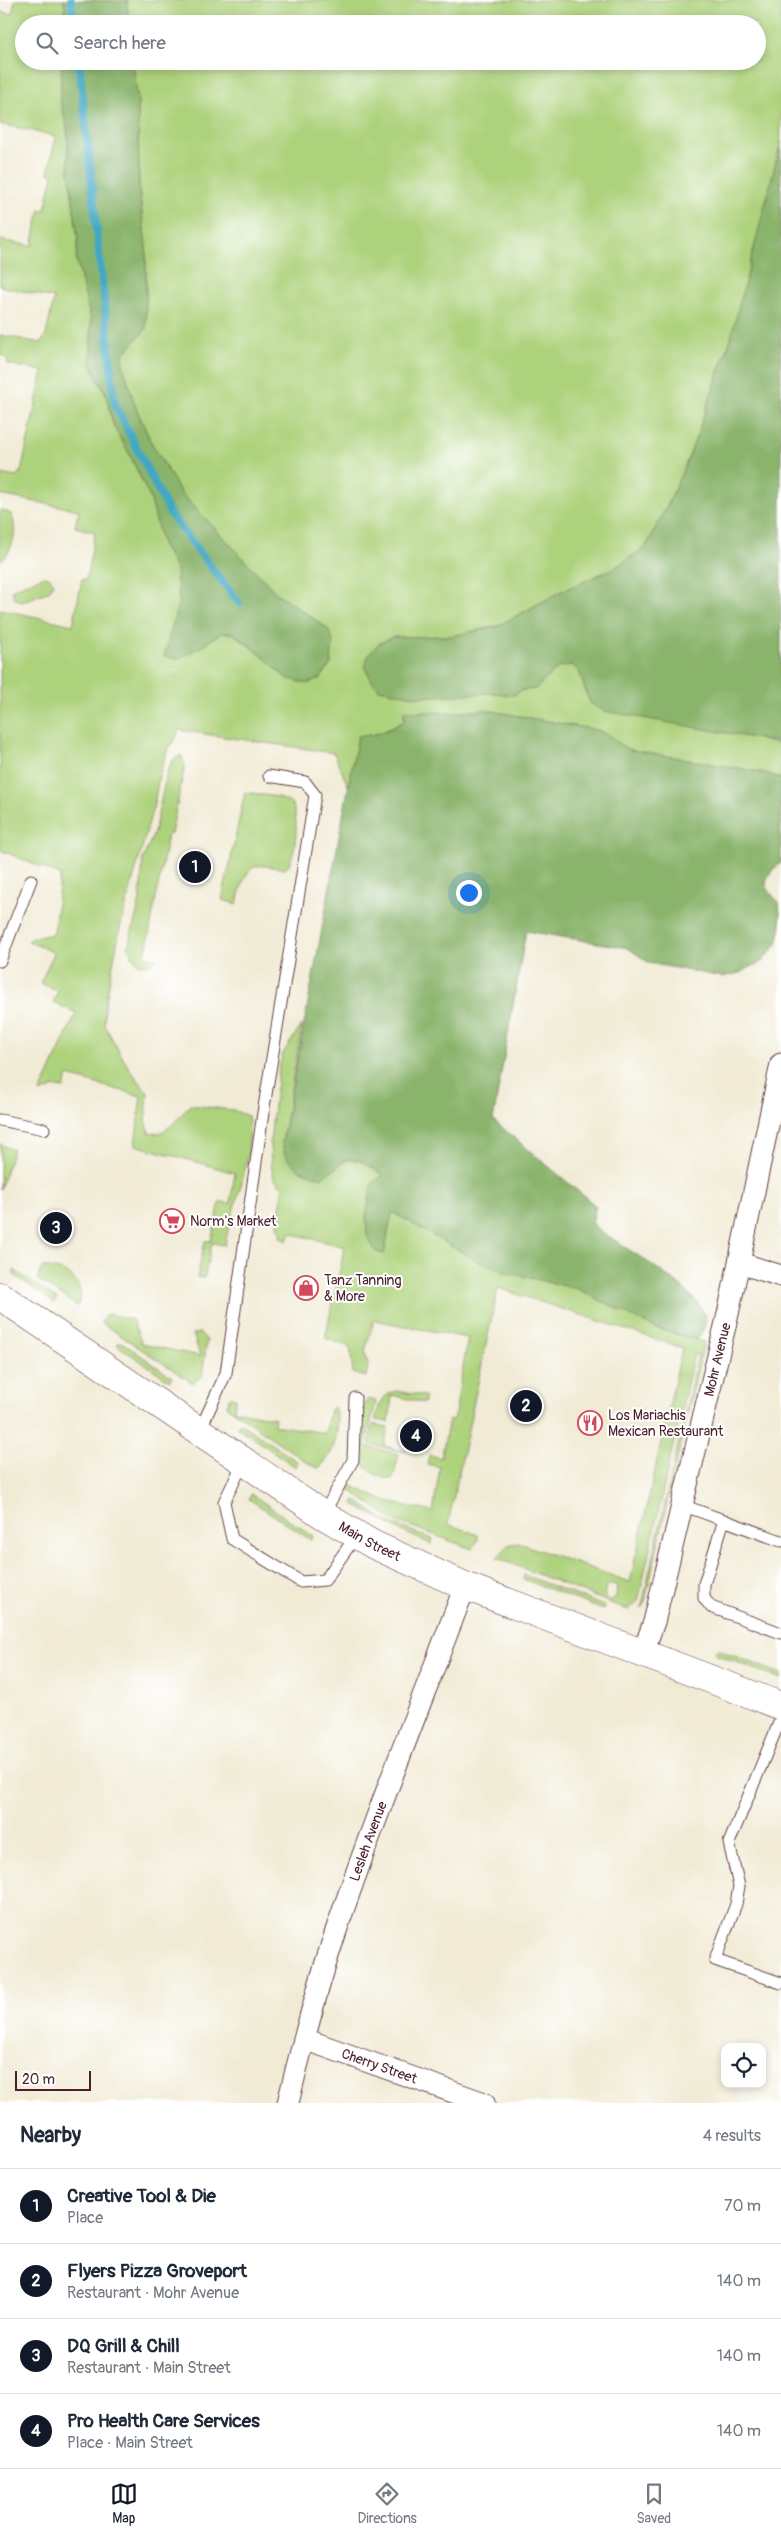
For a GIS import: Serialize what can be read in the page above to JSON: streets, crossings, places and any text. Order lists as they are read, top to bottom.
{
  "streets": {
    "main road": ["Main Street"],
    "street": ["Mohr Avenue", "Lesleh Avenue", "Cherry Street"]
  },
  "crossings": [
    ["Mohr Avenue", "Main Street"],
    ["Main Street", "Lesleh Avenue"],
    ["Lesleh Avenue", "Cherry Street"]
  ],
  "places": {
    "supermarket": ["Norm's Market"],
    "shop": ["Tanz Tanning & More"],
    "restaurant": ["Los Mariachis Mexican Restaurant"]
  },
  "scale_bar": "20 m",
  "page": {
    "search": "Search here",
    "pins": [
      "1",
      "3",
      "2",
      "4"
    ],
    "scale": "20 m",
    "heading": ["Nearby", "4 results"],
    "list": [
      {
        "mark": "1",
        "name": "Creative Tool & Die",
        "note": "Place",
        "value": "70 m"
      },
      {
        "mark": "2",
        "name": "Flyers Pizza Groveport",
        "note": "Restaurant · Mohr Avenue",
        "value": "140 m"
      },
      {
        "mark": "3",
        "name": "DQ Grill & Chill",
        "note": "Restaurant · Main Street",
        "value": "140 m"
      },
      {
        "mark": "4",
        "name": "Pro Health Care Services",
        "note": "Place · Main Street",
        "value": "140 m"
      }
    ],
    "nav": ["Map", "Directions", "Saved"]
  }
}
